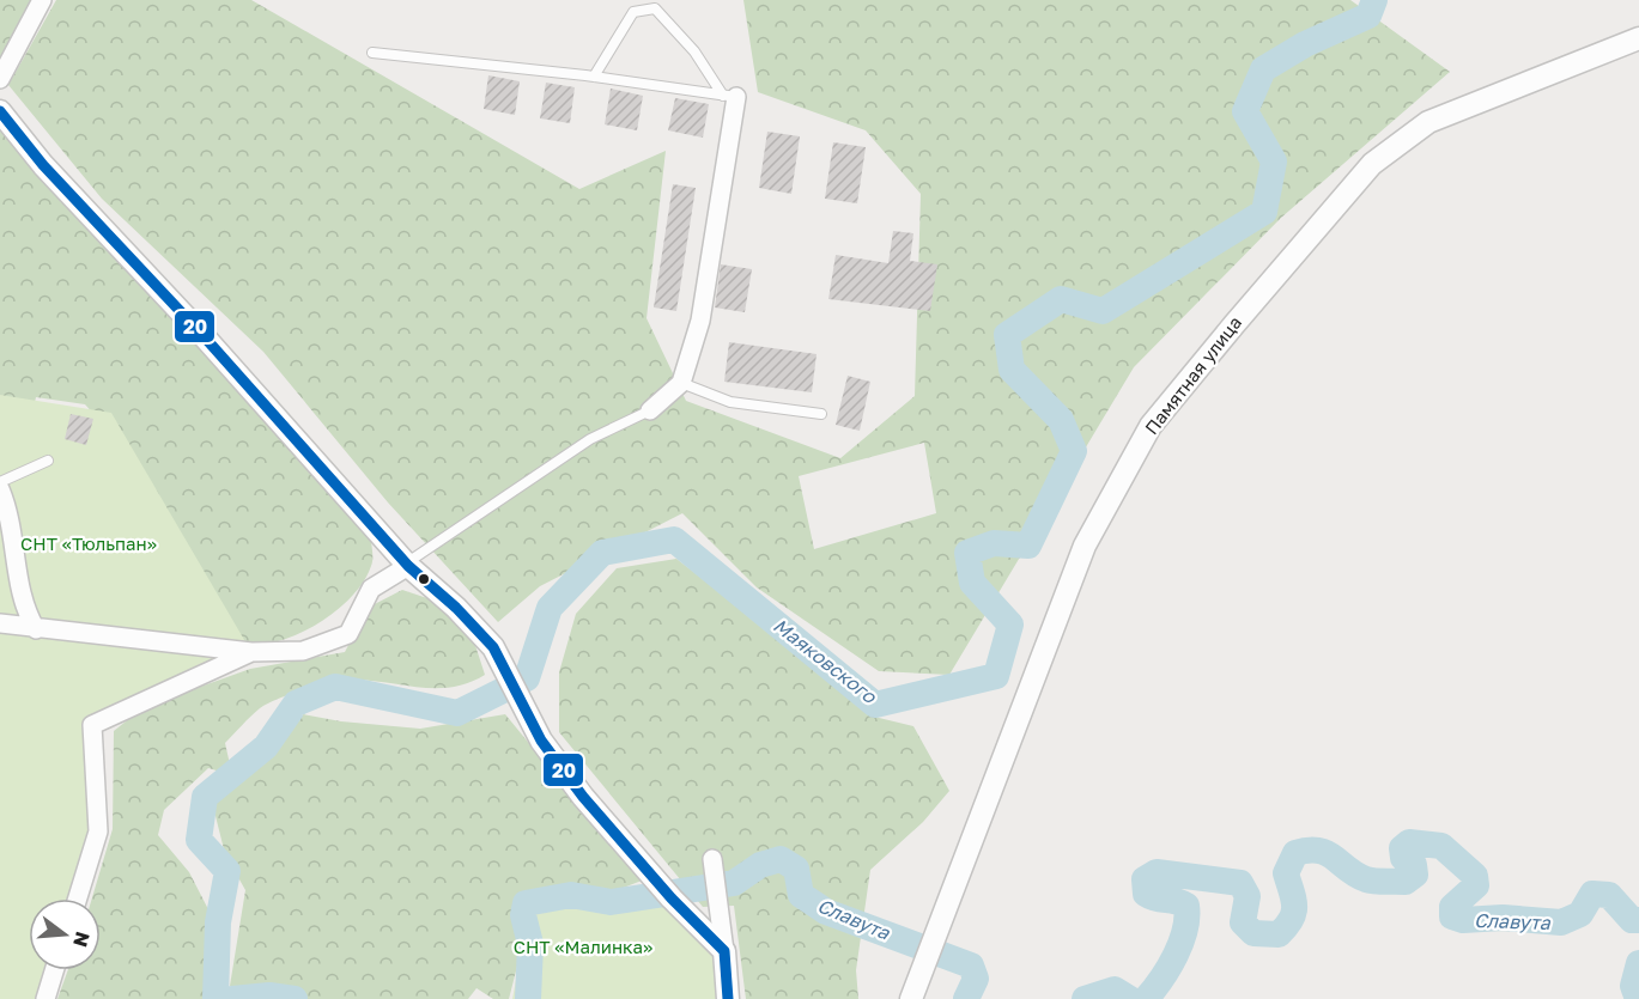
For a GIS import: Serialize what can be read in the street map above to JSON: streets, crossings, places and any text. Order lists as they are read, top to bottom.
{
  "streets": {
    "street": ["Памятная улица"]
  },
  "water": ["Маяковского", "Славута"],
  "parks": ["СНТ «Тюльпан»", "СНТ «Малинка»"],
  "lines": ["transit line 20"],
  "north": "right"
}
